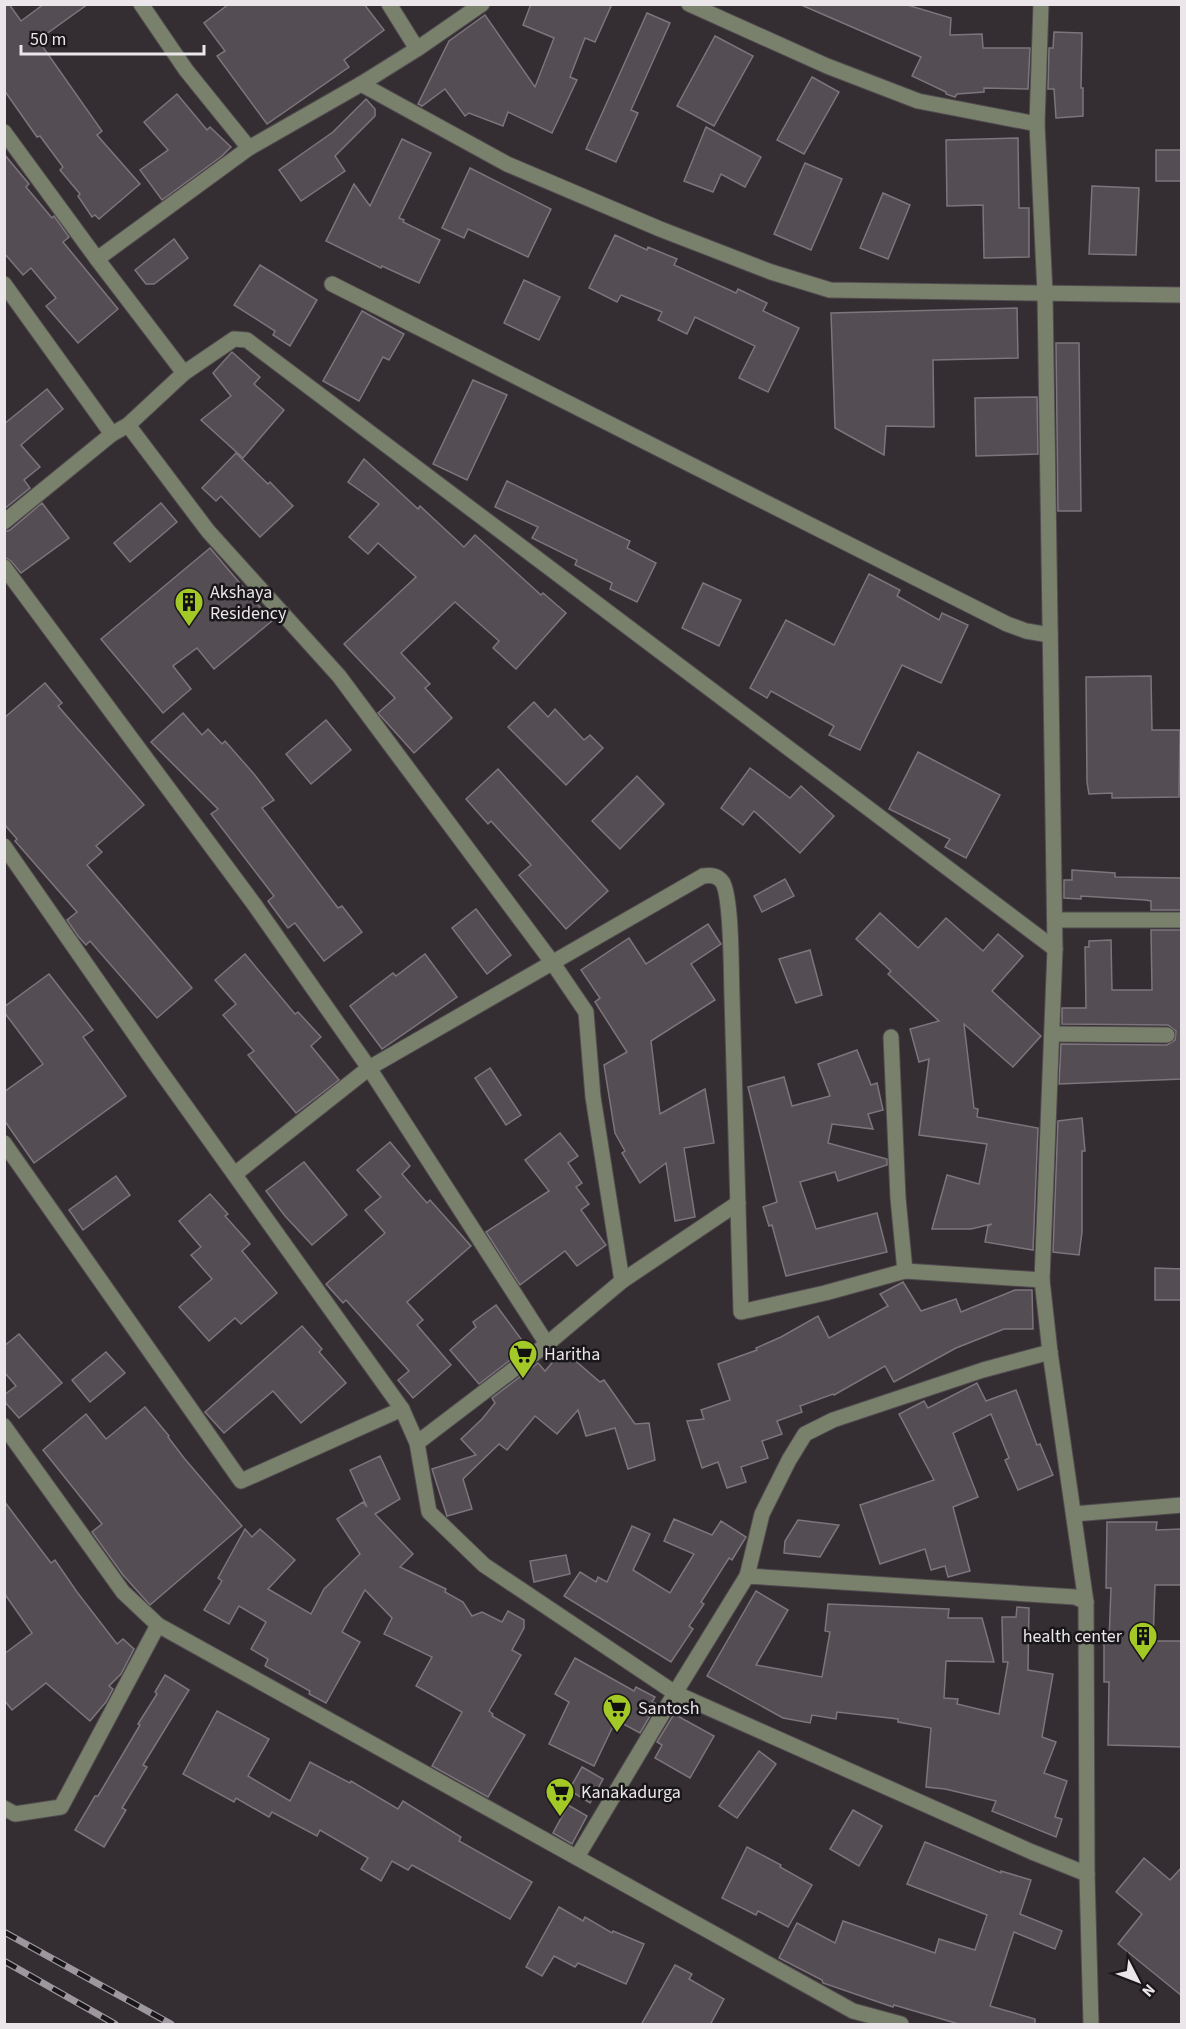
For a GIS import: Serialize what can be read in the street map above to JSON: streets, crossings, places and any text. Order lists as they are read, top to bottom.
{
  "places": {
    "building": ["Akshaya Residency", "health center"],
    "supermarket": ["Haritha", "Santosh", "Kanakadurga"]
  },
  "scale_bar": "50 m",
  "north": "bottom right"
}
